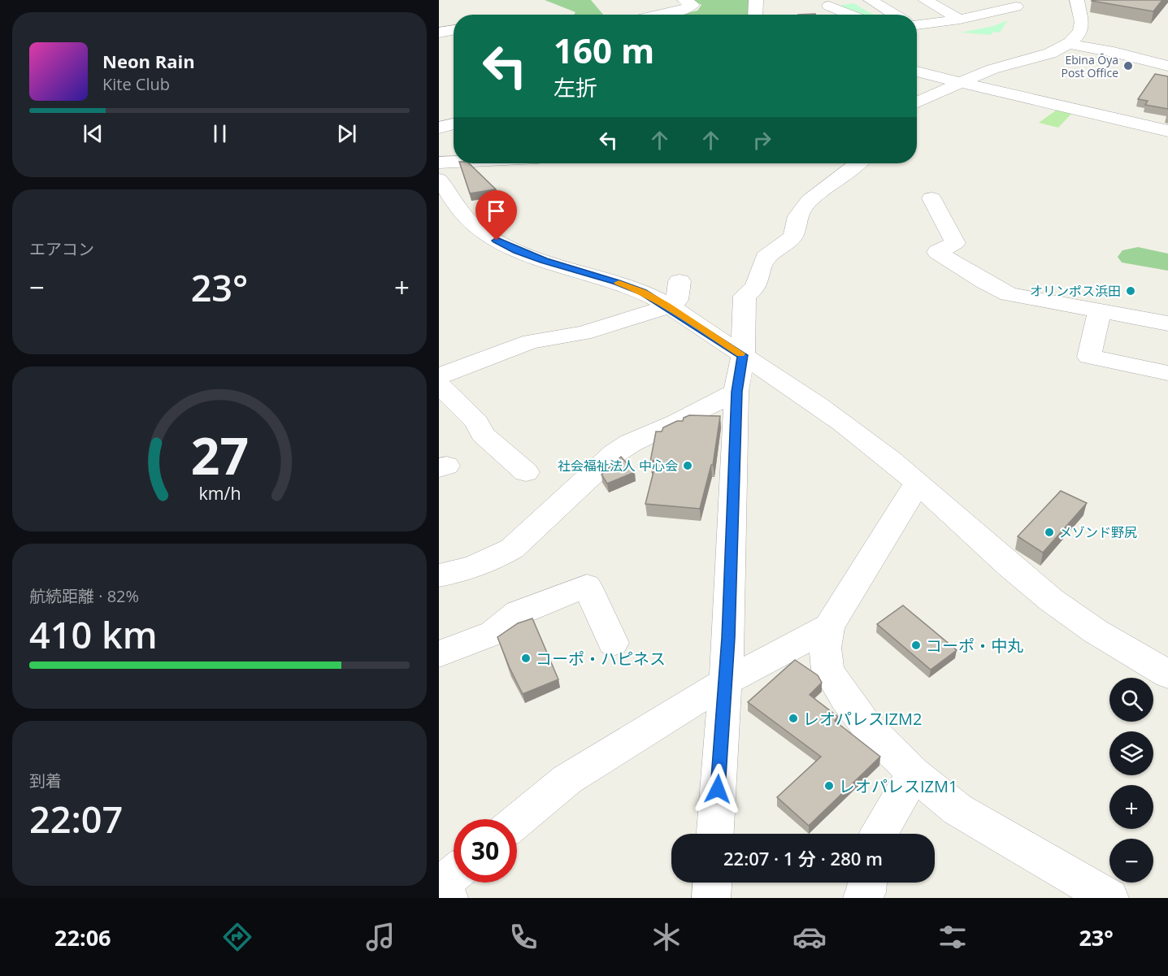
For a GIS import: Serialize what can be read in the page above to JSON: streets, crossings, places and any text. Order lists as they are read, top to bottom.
{
  "places": [
    "Ebina Ōya Post Office",
    "オリンポス浜田",
    "社会福祉法人 中心会",
    "メゾンド野尻",
    "コーポ・中丸",
    "コーポ・ハピネス",
    "レオパレスIZM2",
    "レオパレスIZM1"
  ],
  "page": {
    "turn": ["160 m", "左折"],
    "song": ["Neon Rain", "Kite Club"],
    "tile": [
      "エアコン",
      ["航続距離 · 82%", "410 km"],
      ["到着", "22:07"]
    ],
    "heat": ["−", "23°", "+"],
    "map_buttons": ["+", "−"],
    "limit": "30",
    "trip": "22:07 · 1 分 · 280 m",
    "tabs": ["22:06", "23°"],
    "gauge": ["27", "km/h"]
  }
}
